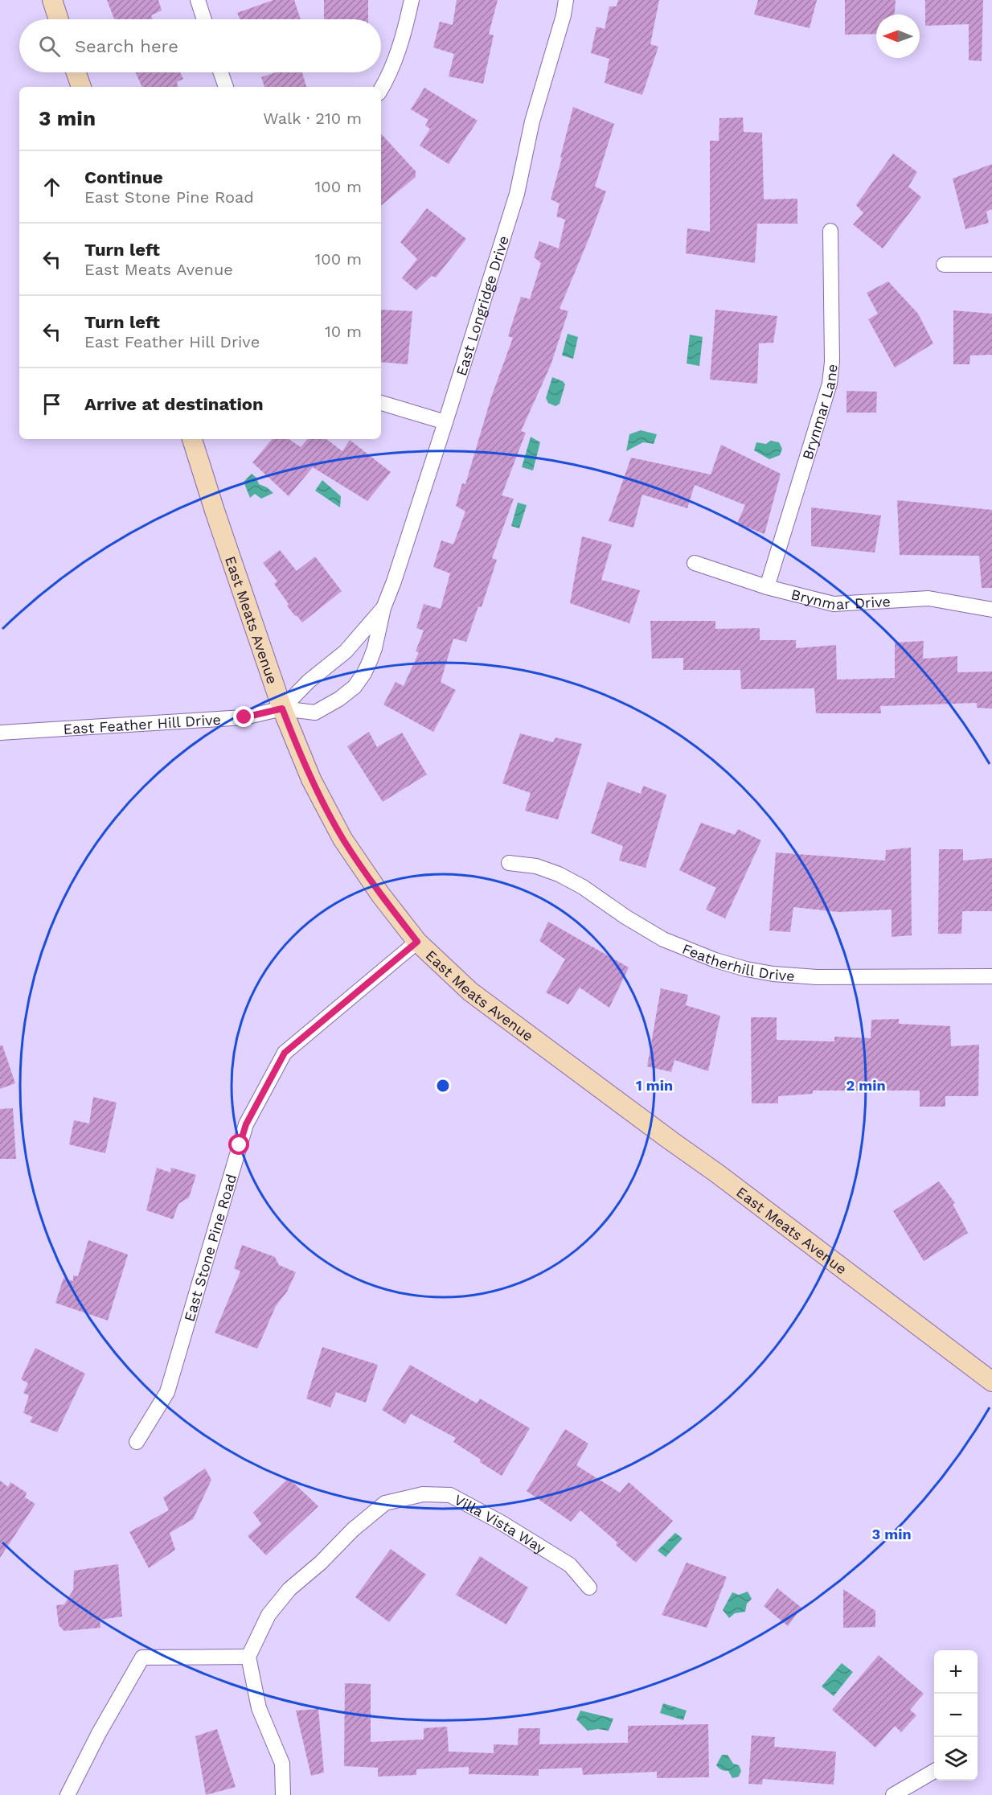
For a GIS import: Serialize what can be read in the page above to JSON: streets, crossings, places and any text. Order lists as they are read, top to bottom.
{
  "streets": {
    "street": [
      "East Longridge Drive",
      "Brynmar Lane",
      "Brynmar Drive",
      "East Meats Avenue",
      "East Feather Hill Drive",
      "Featherhill Drive",
      "East Stone Pine Road",
      "Villa Vista Way"
    ]
  },
  "crossings": [
    ["East Longridge Drive", "East Meats Avenue"],
    ["East Longridge Drive", "East Feather Hill Drive"],
    ["Brynmar Lane", "Brynmar Drive"],
    ["East Meats Avenue", "East Feather Hill Drive"],
    ["East Meats Avenue", "East Stone Pine Road"]
  ],
  "north": "left",
  "page": {
    "search": "Search here",
    "heading": ["3 min", "Walk · 210 m"],
    "list": [
      ["Continue", "East Stone Pine Road", "100 m"],
      ["Turn left", "East Meats Avenue", "100 m"],
      ["Turn left", "East Feather Hill Drive", "10 m"],
      "Arrive at destination"
    ],
    "map_buttons": ["+", "−"]
  },
  "rings": ["1 min", "2 min", "3 min"]
}
